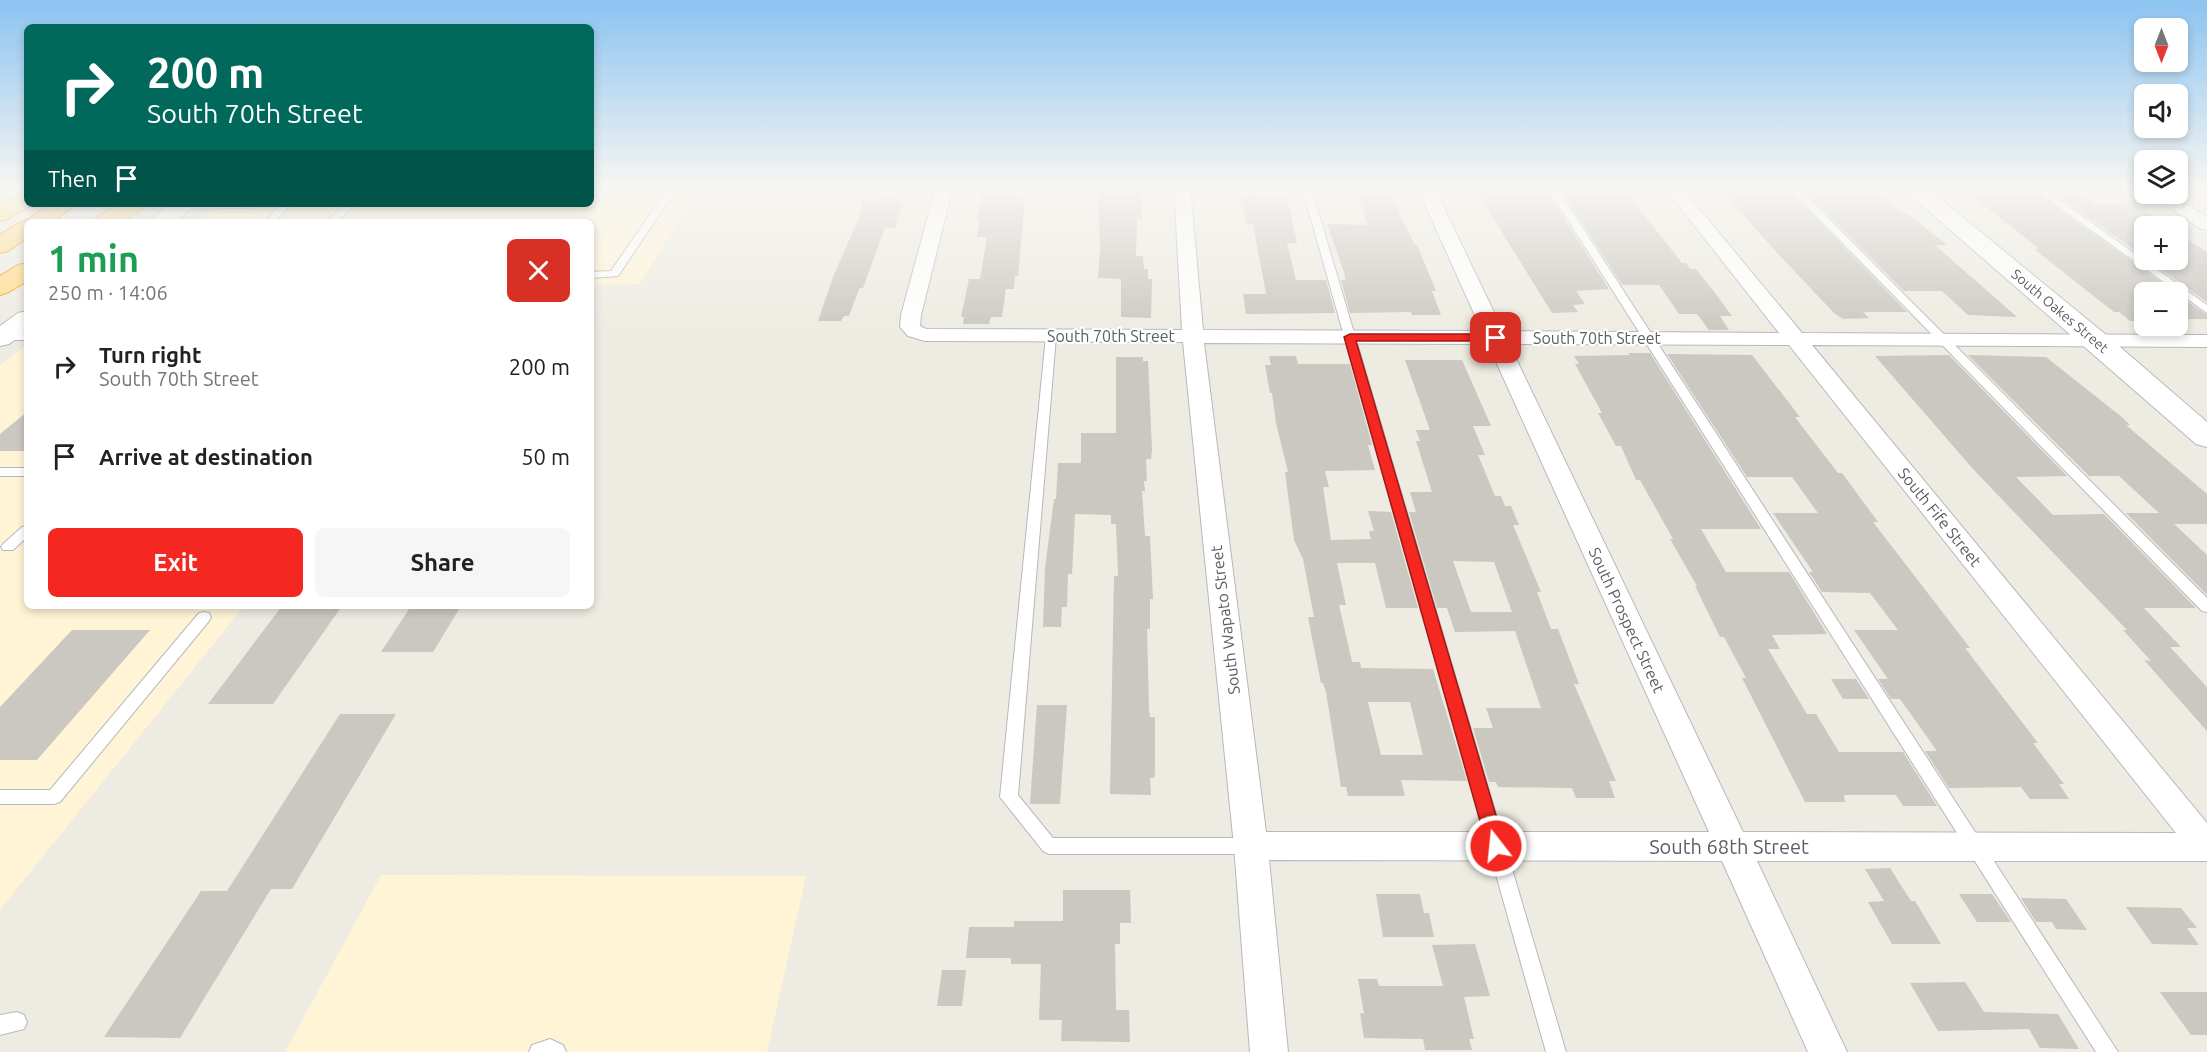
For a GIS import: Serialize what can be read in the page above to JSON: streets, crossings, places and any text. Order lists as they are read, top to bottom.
{
  "streets": {
    "street": [
      "South Oakes Street",
      "South 70th Street",
      "South Fife Street",
      "South Wapato Street",
      "South Prospect Street",
      "South 68th Street"
    ]
  },
  "crossings": [
    ["South Oakes Street", "South 70th Street"],
    ["South 70th Street", "South Fife Street"],
    ["South 70th Street", "South Wapato Street"],
    ["South 70th Street", "South Prospect Street"],
    ["South Fife Street", "South 68th Street"],
    ["South Wapato Street", "South 68th Street"],
    ["South Prospect Street", "South 68th Street"]
  ],
  "north": "bottom",
  "page": {
    "map_buttons": ["+", "−"],
    "turn": ["200 m", "South 70th Street"],
    "then": "Then",
    "heading": ["1 min", "250 m · 14:06"],
    "list": [
      {
        "name": "Turn right",
        "note": "South 70th Street",
        "value": "200 m"
      },
      {
        "name": "Arrive at destination",
        "value": "50 m"
      }
    ],
    "buttons": ["Exit", "Share"]
  }
}
